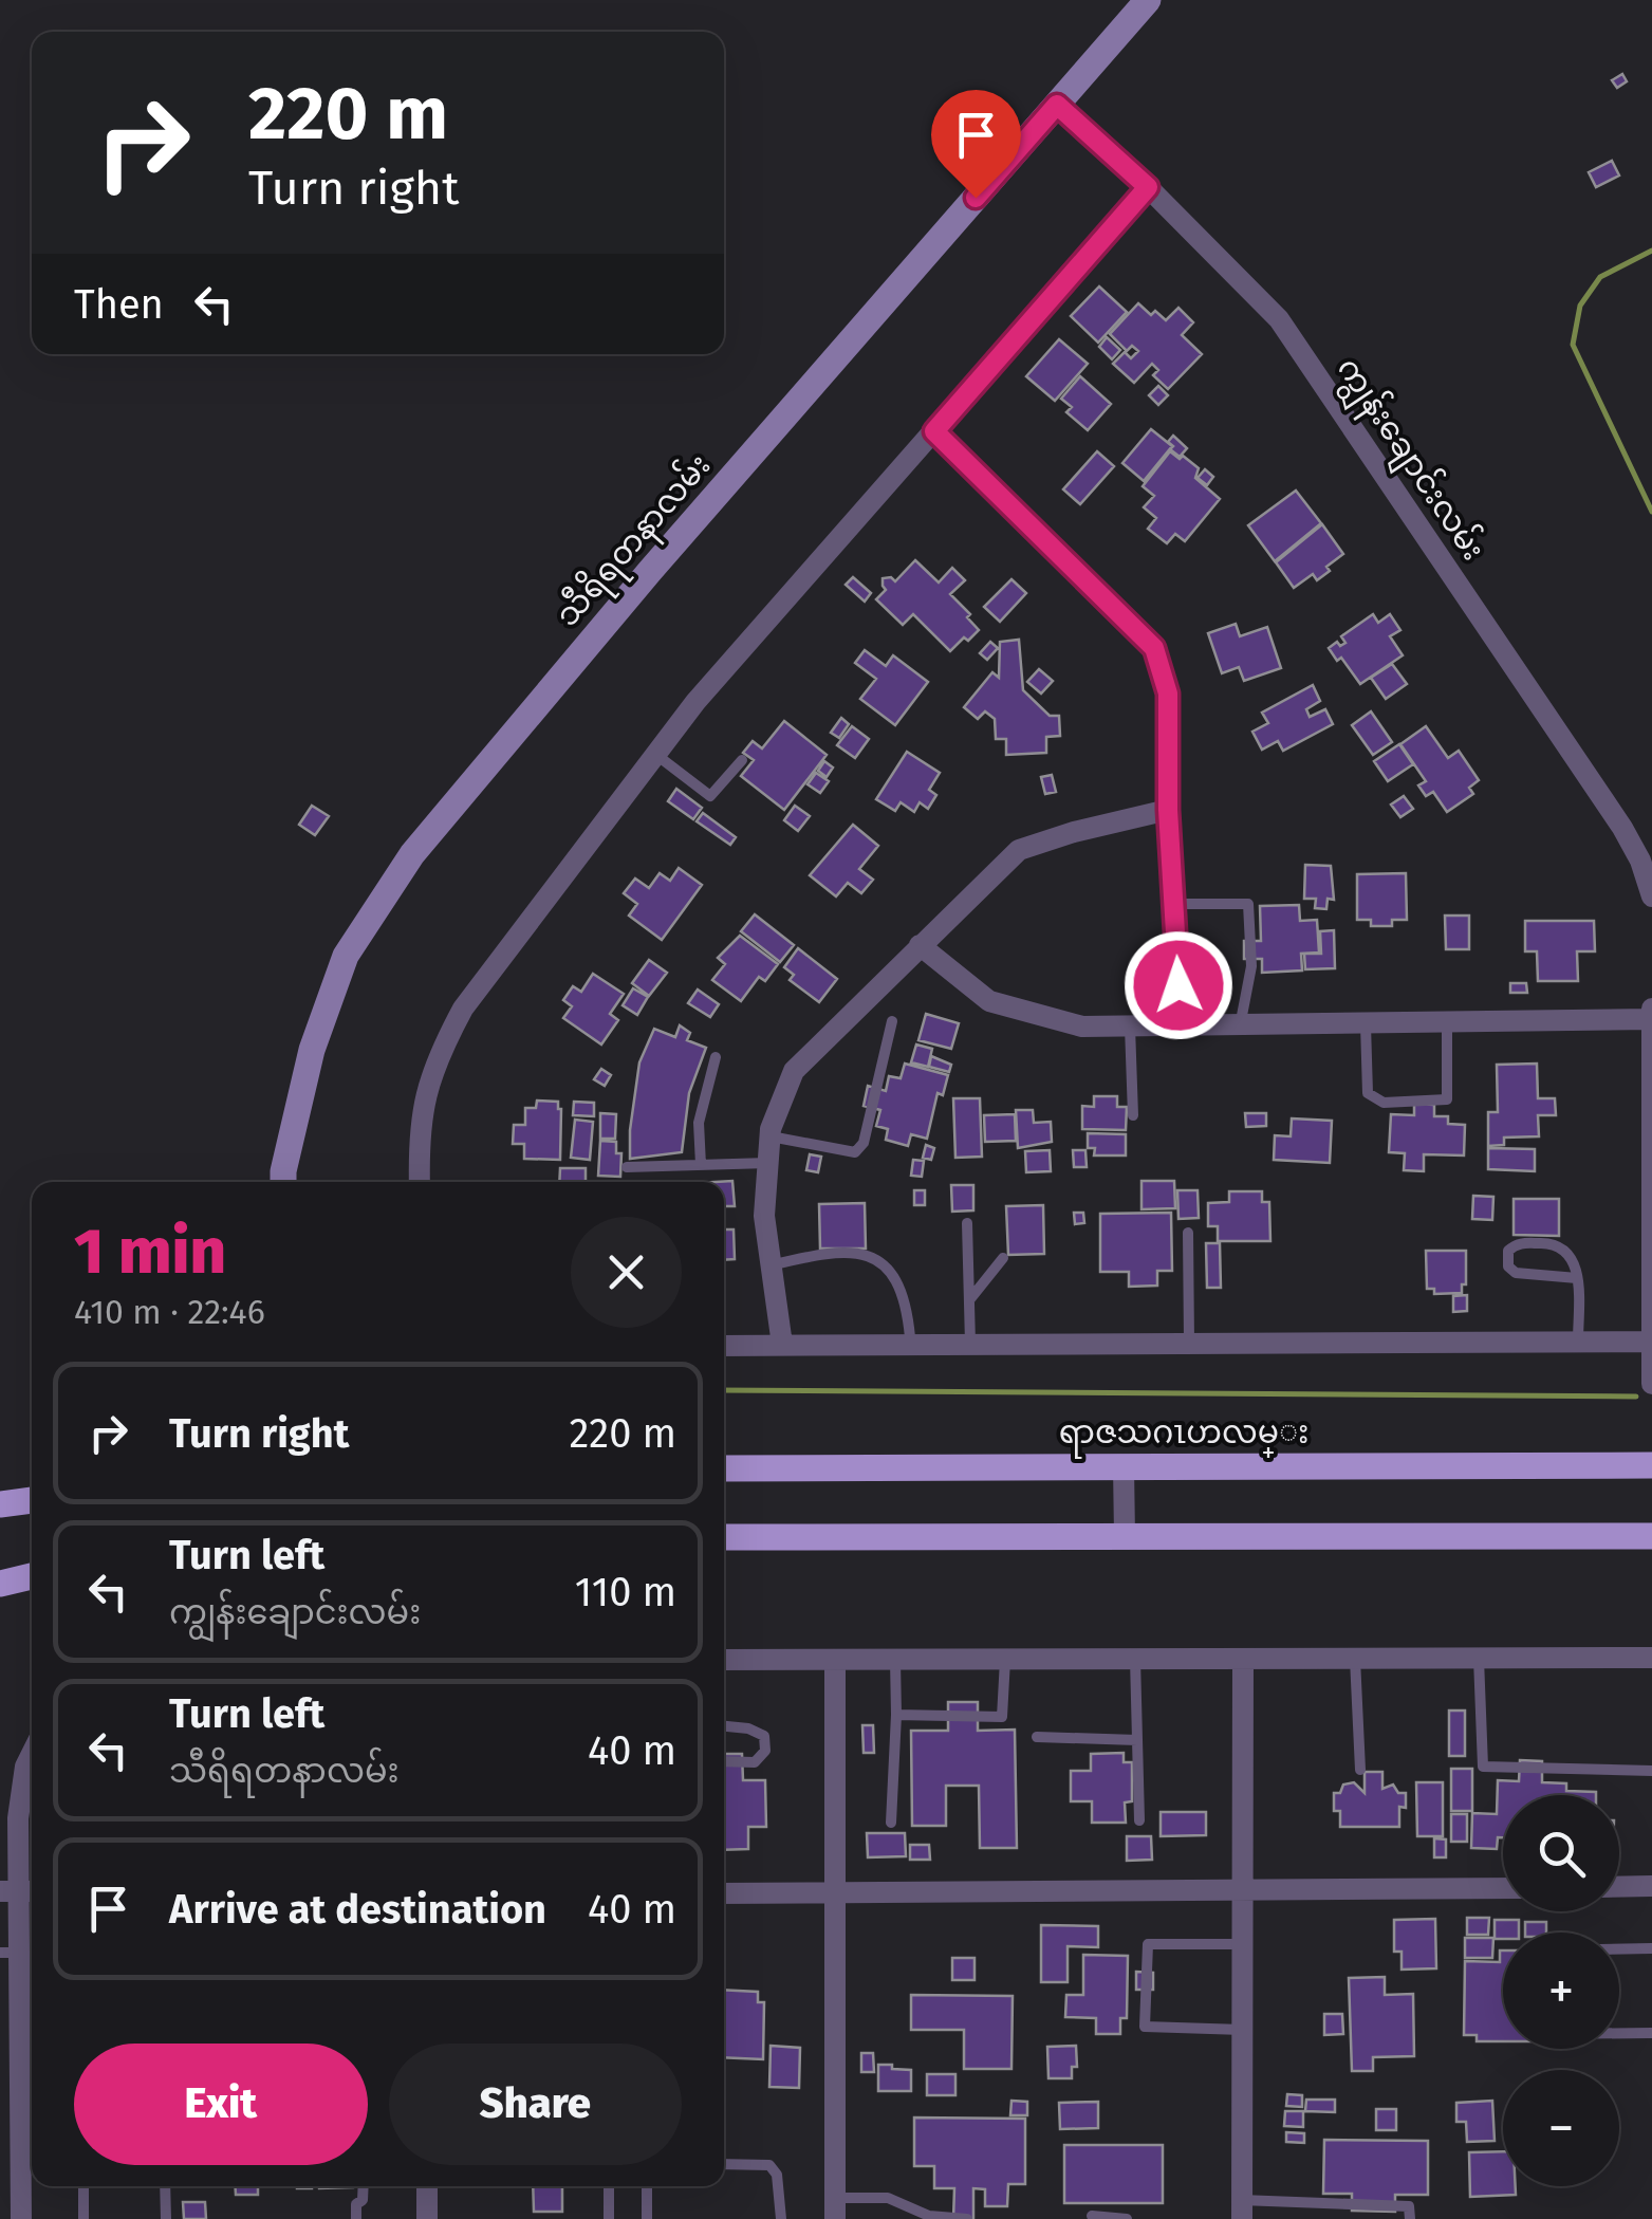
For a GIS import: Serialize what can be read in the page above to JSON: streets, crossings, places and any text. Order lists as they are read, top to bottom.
{
  "streets": {
    "main road": ["သီရိရတနာလမ်း", "ရာဇသဂၤဟလမ္း"],
    "street": ["ကျွန်းချောင်းလမ်း"]
  },
  "crossings": [
    ["ကျွန်းချောင်းလမ်း", "သီရိရတနာလမ်း"]
  ],
  "page": {
    "turn": ["220 m", "Turn right"],
    "then": "Then",
    "heading": ["1 min", "410 m · 22:46"],
    "list": [
      {
        "name": "Turn right",
        "value": "220 m"
      },
      {
        "name": "Turn left",
        "note": "ကျွန်းချောင်းလမ်း",
        "value": "110 m"
      },
      {
        "name": "Turn left",
        "note": "သီရိရတနာလမ်း",
        "value": "40 m"
      },
      {
        "name": "Arrive at destination",
        "value": "40 m"
      }
    ],
    "map_buttons": ["+", "−"],
    "buttons": ["Exit", "Share"]
  }
}
